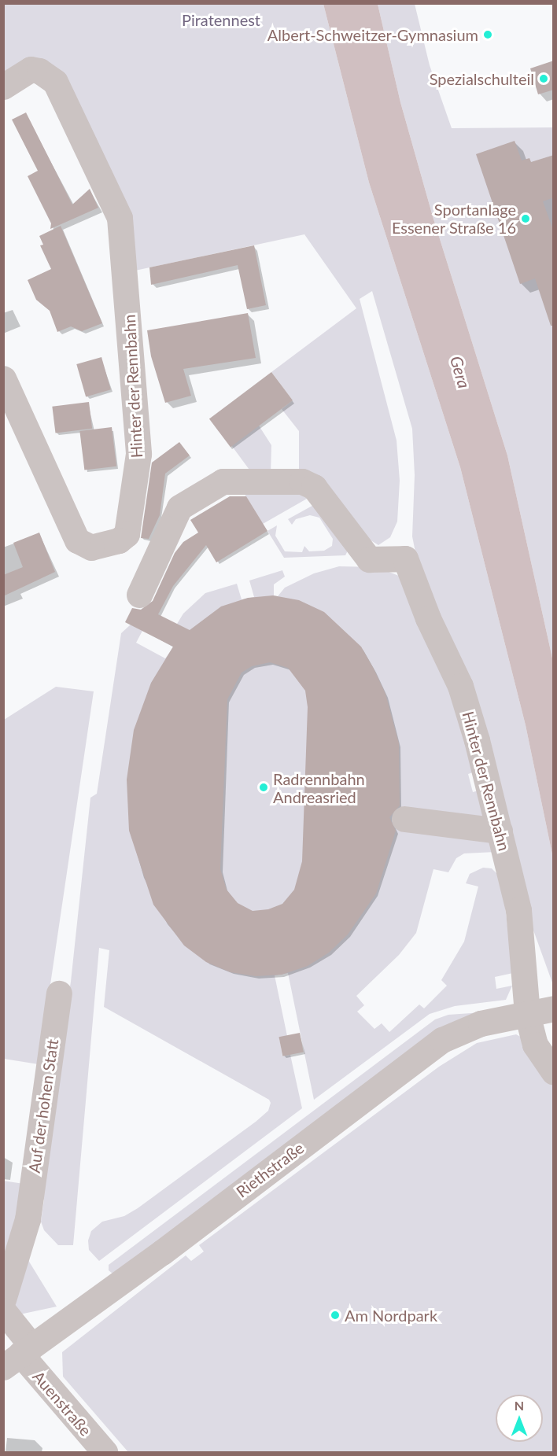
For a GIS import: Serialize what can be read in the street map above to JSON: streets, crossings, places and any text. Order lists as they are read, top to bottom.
{
  "streets": {
    "street": [
      "Hinter der Rennbahn",
      "Auf der hohen Statt",
      "Riethstraße",
      "Auenstraße"
    ]
  },
  "crossings": [
    ["Hinter der Rennbahn", "Riethstraße"],
    ["Riethstraße", "Auenstraße"]
  ],
  "water": ["Gera"],
  "parks": ["Piratennest"],
  "places": [
    "Albert-Schweitzer-Gymnasium",
    "Spezialschulteil",
    "Sportanlage Essener Straße 16",
    "Radrennbahn Andreasried",
    "Am Nordpark"
  ],
  "north": "top"
}
